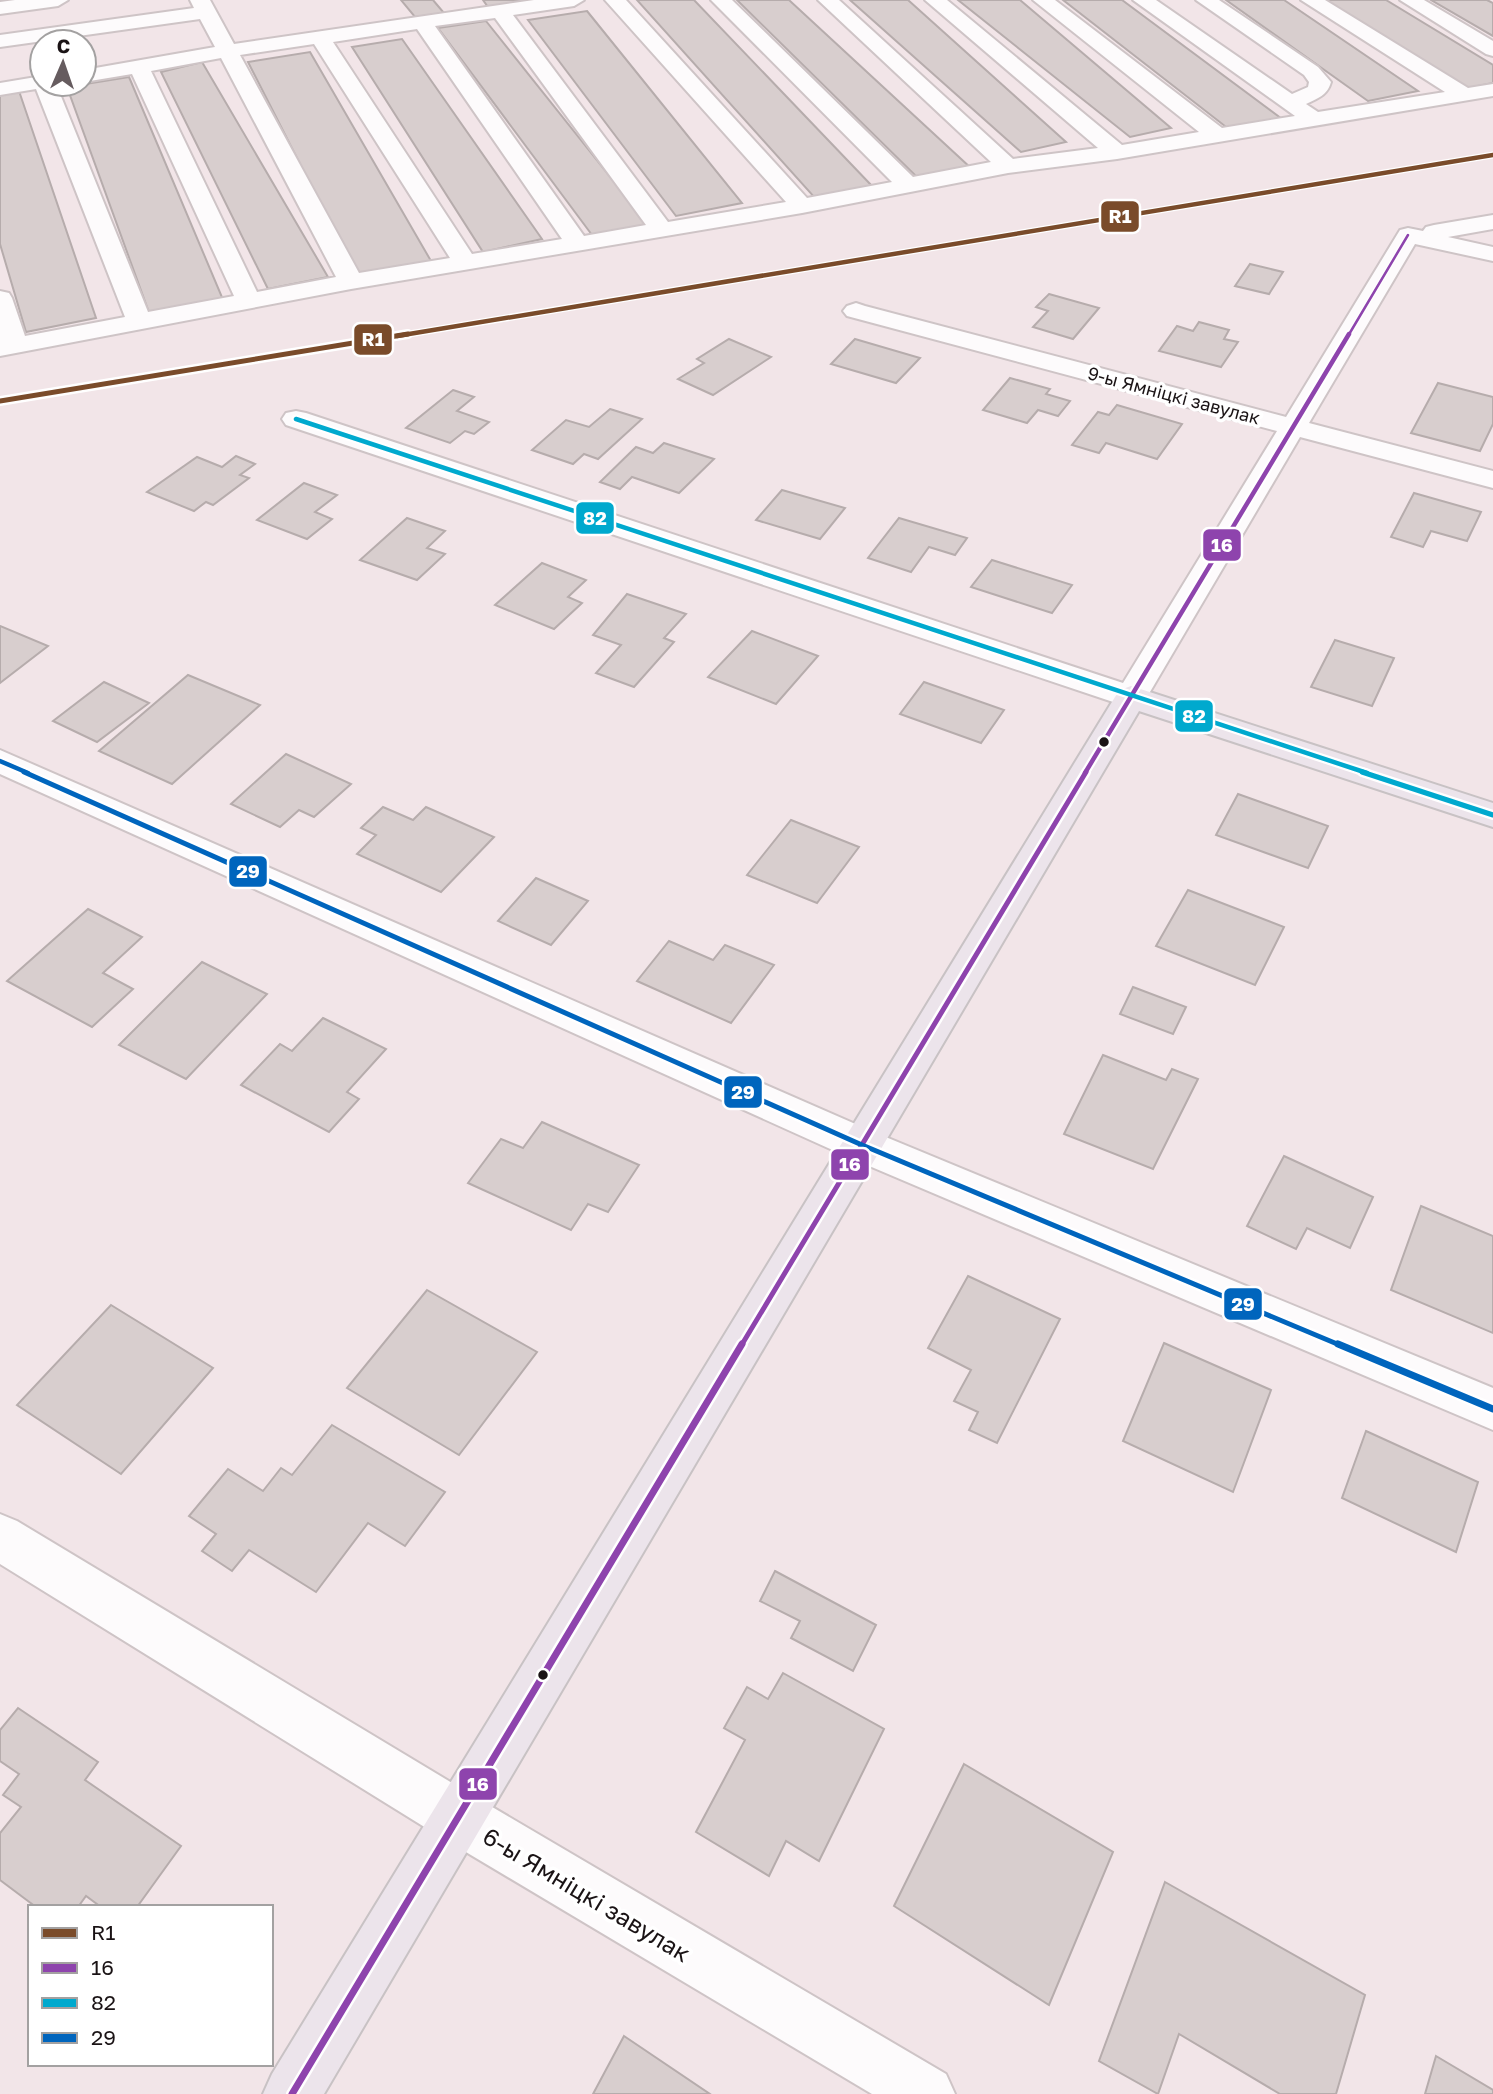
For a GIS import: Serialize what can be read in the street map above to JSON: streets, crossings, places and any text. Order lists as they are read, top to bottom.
{
  "streets": {
    "street": ["9-ы Ямніцкі завулак", "6-ы Ямніцкі завулак"]
  },
  "lines": [
    "transit line R1",
    "transit line 16",
    "transit line 82",
    "transit line 29"
  ],
  "legend": [
    "R1",
    "16",
    "82",
    "29"
  ],
  "north": "top"
}
